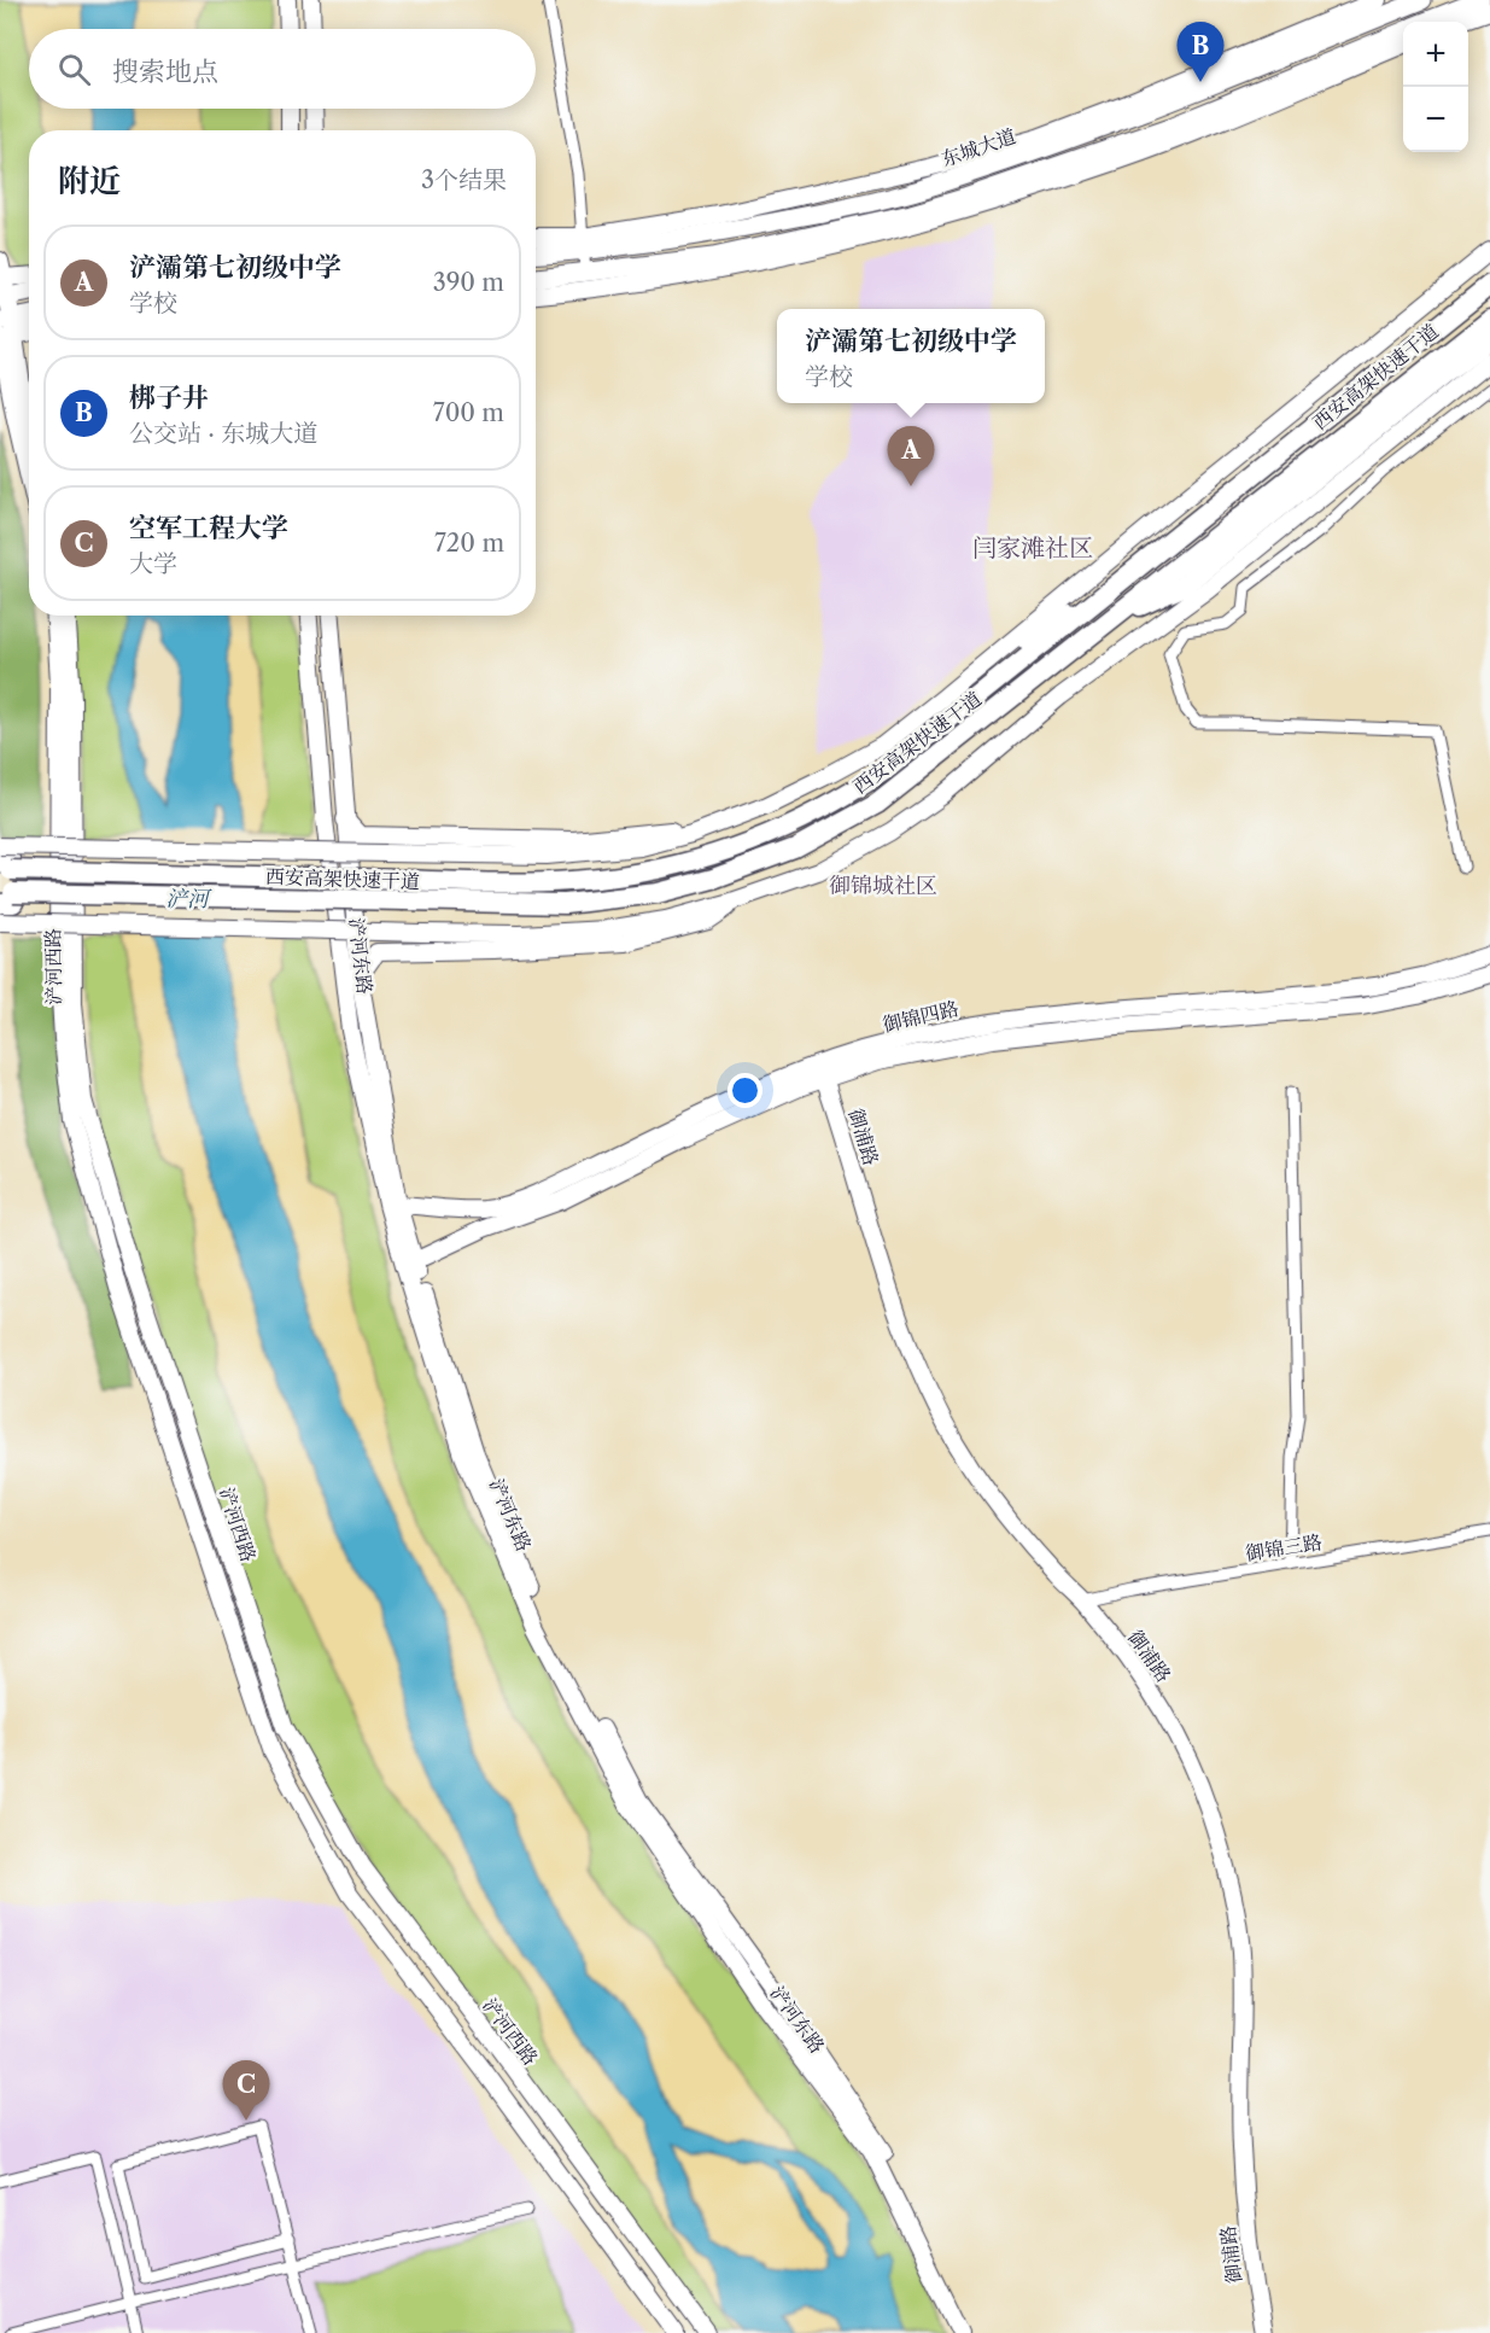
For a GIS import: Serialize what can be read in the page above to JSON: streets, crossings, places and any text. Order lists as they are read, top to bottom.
{
  "streets": {
    "highway": ["西安高架快速干道"],
    "main road": [
      "东城大道",
      "浐河东路",
      "浐河西路",
      "御锦四路",
      "御浦路"
    ],
    "street": ["御锦三路"]
  },
  "crossings": [
    ["浐河东路", "御锦四路"],
    ["御锦四路", "御浦路"],
    ["御浦路", "御锦三路"]
  ],
  "districts": ["闫家滩社区", "御锦城社区"],
  "water": ["浐河"],
  "page": {
    "map_buttons": ["+", "−"],
    "pins": ["B", "A", "C"],
    "search": "搜索地点",
    "heading": ["附近", "3个结果"],
    "list": [
      {
        "mark": "A",
        "name": "浐灞第七初级中学",
        "note": "学校",
        "value": "390 m"
      },
      {
        "mark": "B",
        "name": "梆子井",
        "note": "公交站 · 东城大道",
        "value": "700 m"
      },
      {
        "mark": "C",
        "name": "空军工程大学",
        "note": "大学",
        "value": "720 m"
      }
    ],
    "popup": ["浐灞第七初级中学", "学校"]
  }
}
